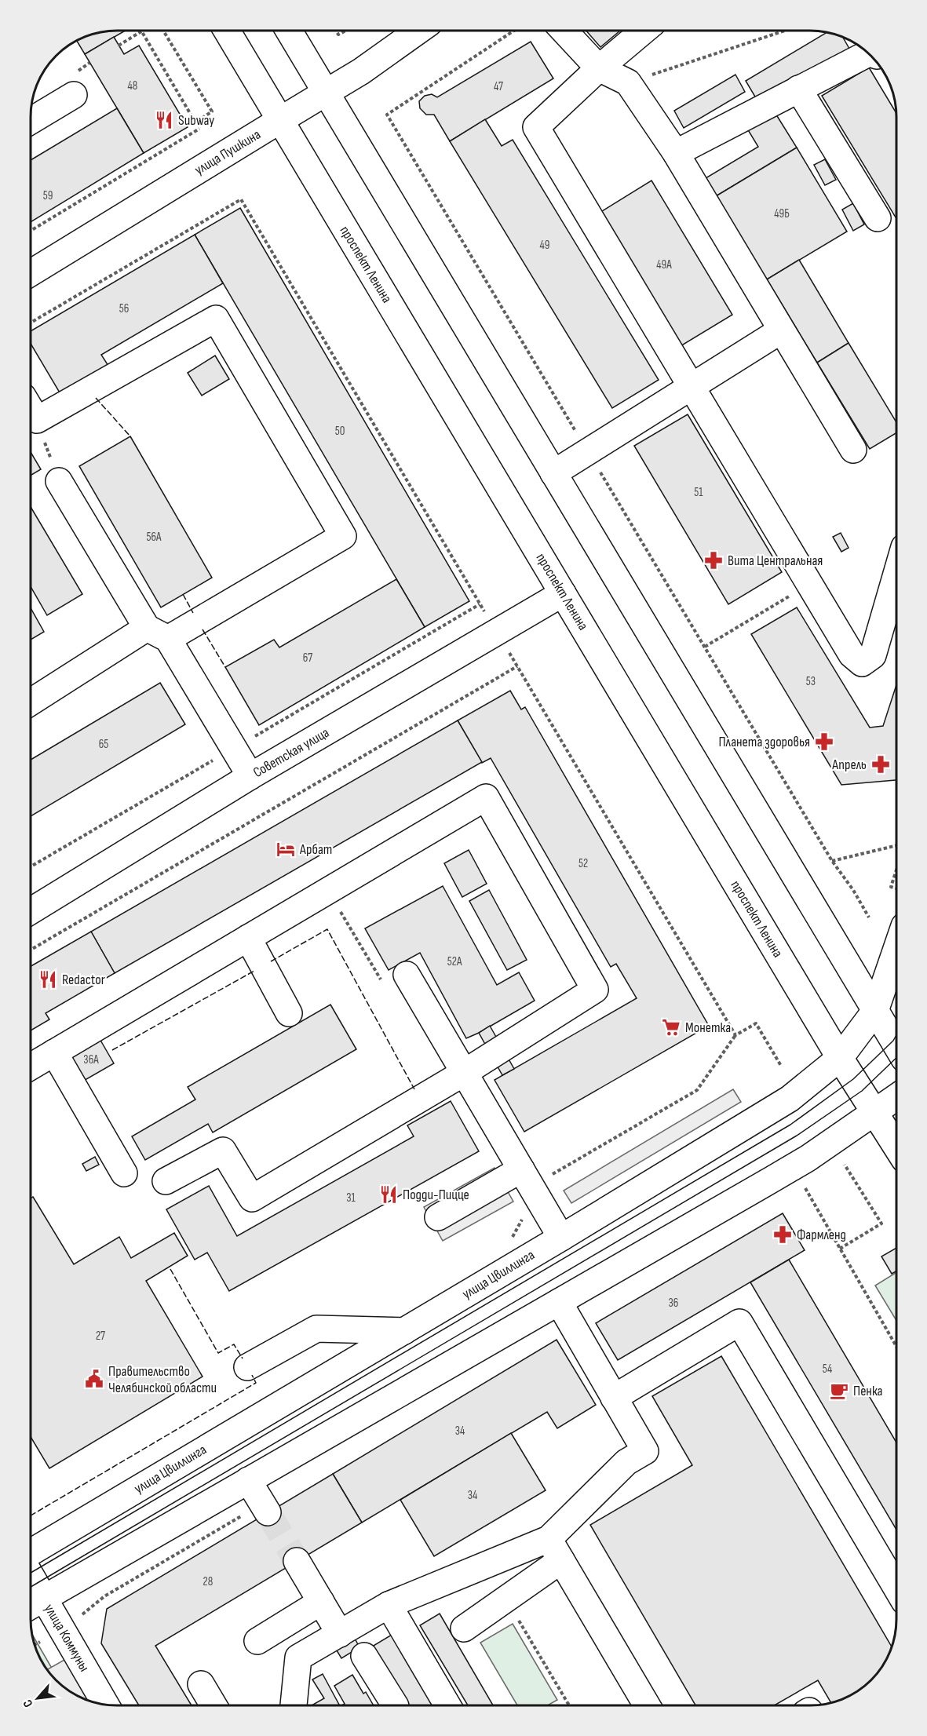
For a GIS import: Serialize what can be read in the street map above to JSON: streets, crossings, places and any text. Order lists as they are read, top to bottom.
{
  "streets": {
    "main road": [
      "улица Пушкина",
      "проспект Ленина",
      "Советская улица",
      "улица Цвиллинга",
      "улица Коммуны"
    ]
  },
  "crossings": [
    ["улица Пушкина", "проспект Ленина"],
    ["проспект Ленина", "Советская улица"],
    ["проспект Ленина", "улица Цвиллинга"]
  ],
  "places": {
    "restaurant": ["Subway", "Redactor", "Подди-Пицце"],
    "pharmacy": [
      "Вита Центральная",
      "Планета здоровья",
      "Апрель",
      "Фармленд"
    ],
    "hotel": ["Арбат"],
    "supermarket": ["Монетка"],
    "public building": ["Правительство Челябинской области"],
    "cafe": ["Пенка"]
  },
  "house_numbers": [
    "48",
    "47",
    "59",
    "49Б",
    "49",
    "49А",
    "56",
    "50",
    "51",
    "56А",
    "67",
    "53",
    "65",
    "52",
    "52А",
    "36А",
    "31",
    "36",
    "27",
    "54",
    "34",
    "34",
    "28"
  ],
  "north": "bottom left"
}
